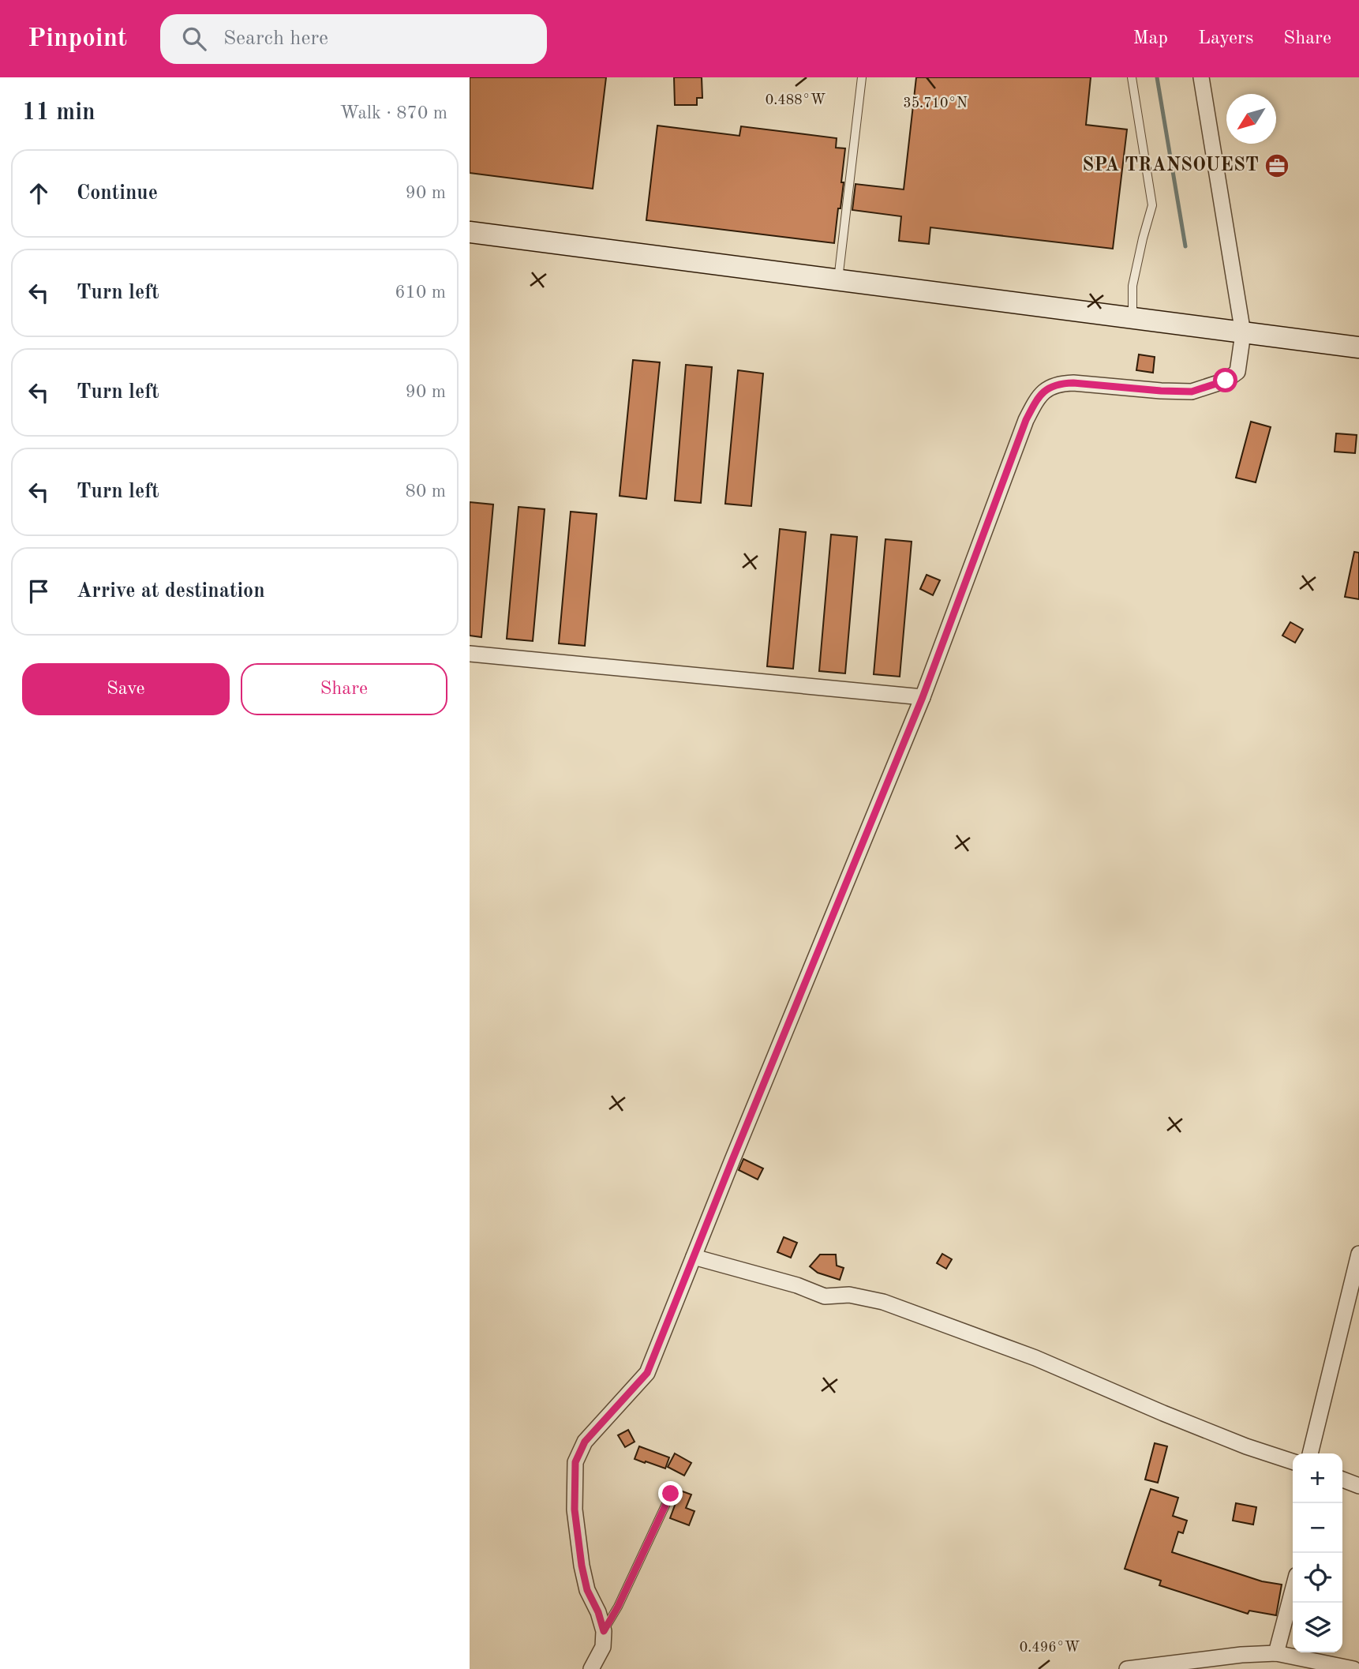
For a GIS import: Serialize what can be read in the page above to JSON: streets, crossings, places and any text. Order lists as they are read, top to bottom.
{
  "places": {
    "office": ["SPA TRANSOUEST"]
  },
  "north": "bottom left",
  "page": {
    "header": "Pinpoint",
    "search": "Search here",
    "nav": ["Map", "Layers", "Share"],
    "heading": ["11 min", "Walk · 870 m"],
    "list": [
      ["Continue", "90 m"],
      ["Turn left", "610 m"],
      ["Turn left", "90 m"],
      ["Turn left", "80 m"],
      "Arrive at destination"
    ],
    "buttons": ["Save", "Share"],
    "map_buttons": ["+", "−"]
  },
  "coordinates": ["0.488°W", "35.710°N", "0.496°W"]
}
